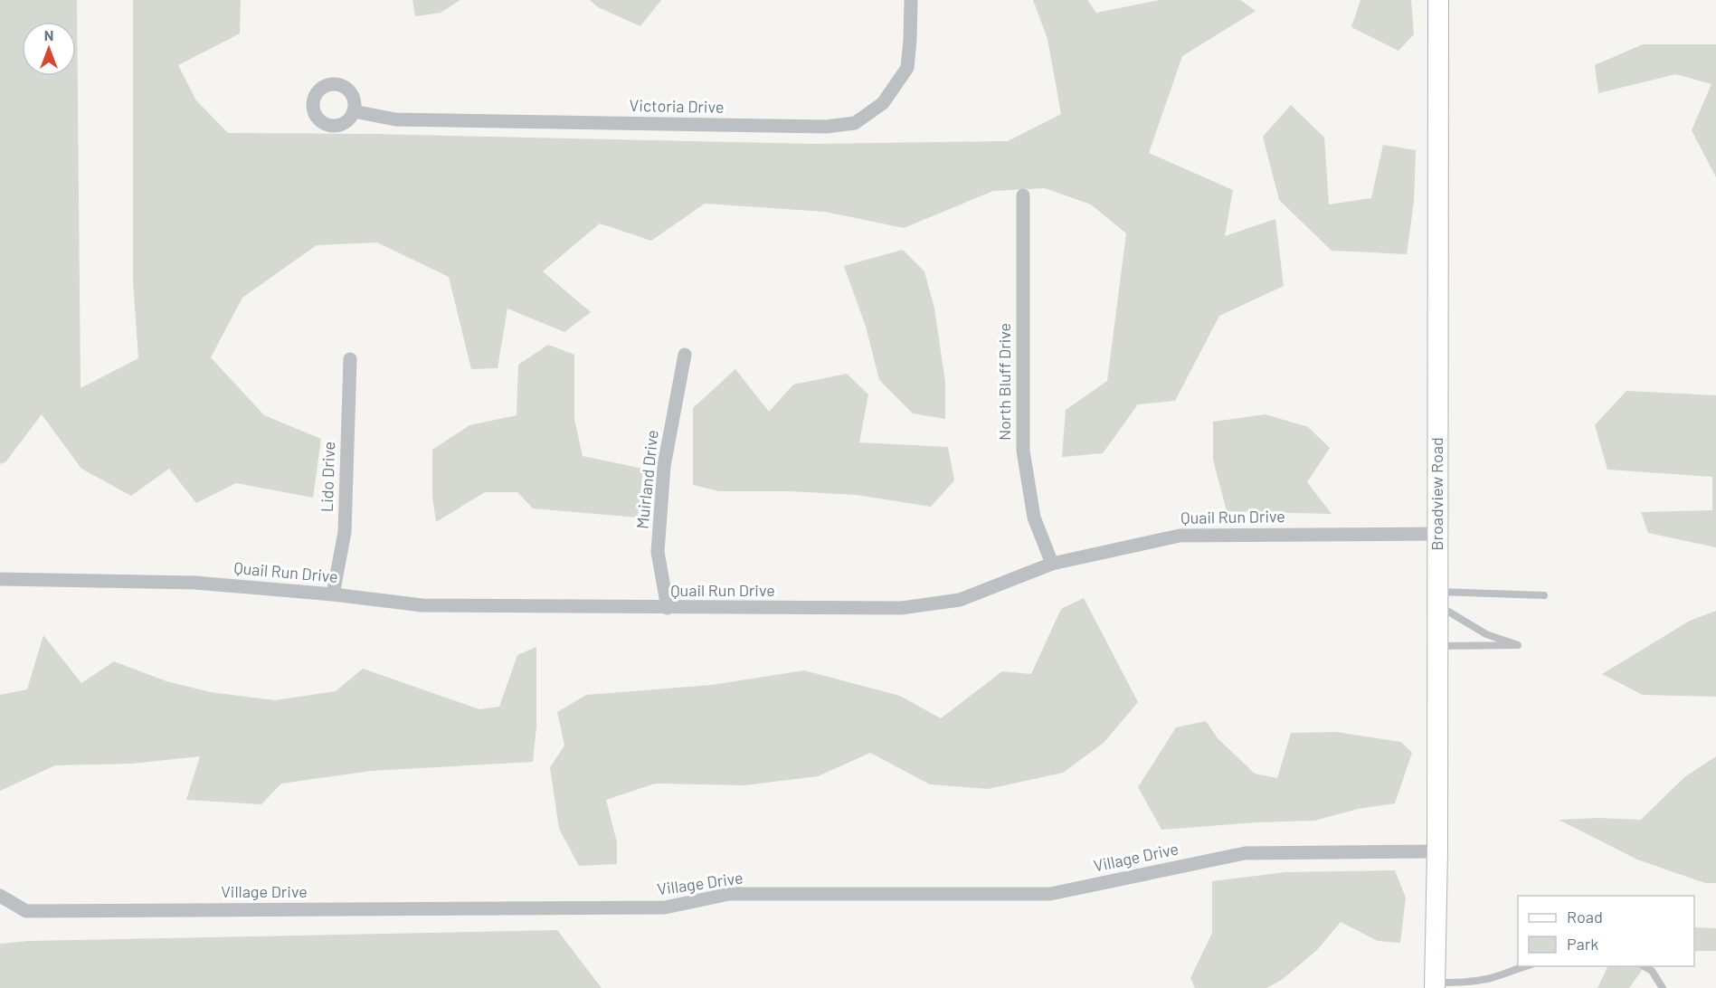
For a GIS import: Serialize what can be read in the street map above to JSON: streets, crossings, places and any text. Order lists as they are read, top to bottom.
{
  "streets": {
    "main road": ["Broadview Road"],
    "street": [
      "Victoria Drive",
      "North Bluff Drive",
      "Lido Drive",
      "Muirland Drive",
      "Quail Run Drive",
      "Village Drive"
    ]
  },
  "crossings": [
    ["North Bluff Drive", "Quail Run Drive"],
    ["Lido Drive", "Quail Run Drive"],
    ["Muirland Drive", "Quail Run Drive"],
    ["Broadview Road", "Quail Run Drive"],
    ["Broadview Road", "Village Drive"]
  ],
  "legend": ["Road", "Park"],
  "north": "top"
}
